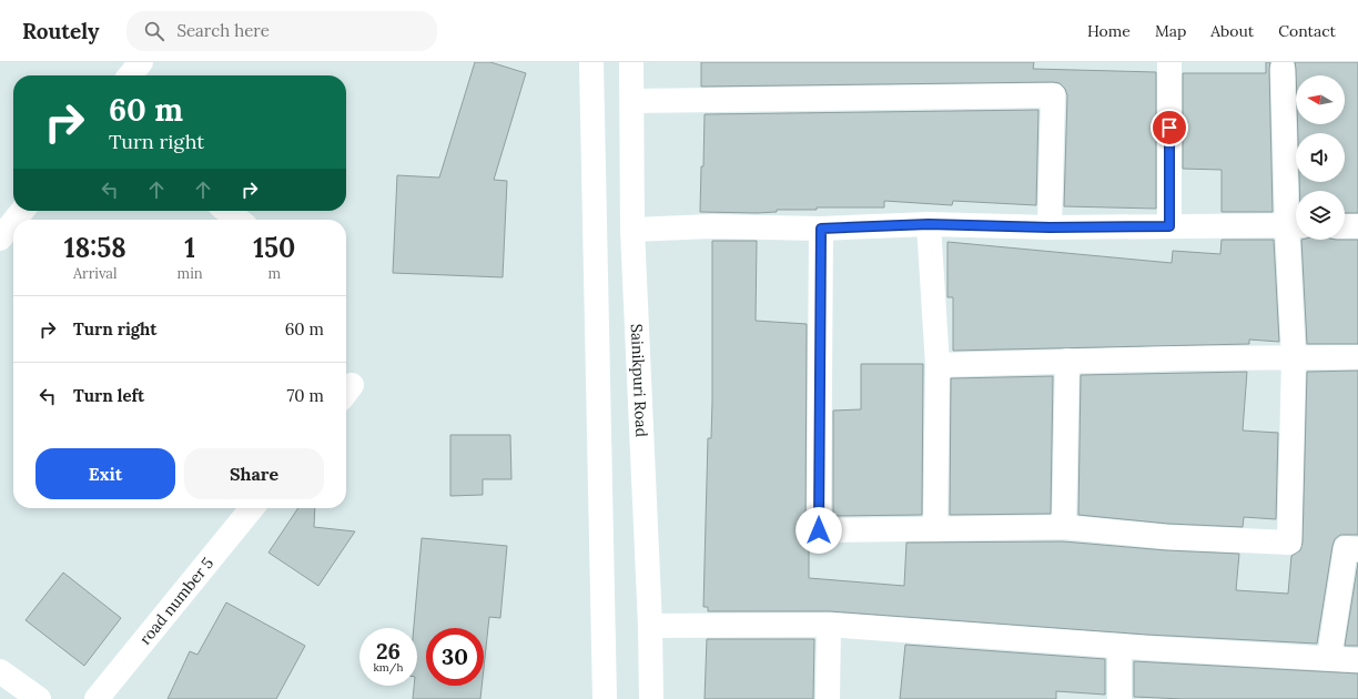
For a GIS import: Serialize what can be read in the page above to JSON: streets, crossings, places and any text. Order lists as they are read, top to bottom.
{
  "streets": {
    "street": ["Sainikpuri Road", "road number 5"]
  },
  "north": "left",
  "page": {
    "header": "Routely",
    "search": "Search here",
    "nav": [
      "Home",
      "Map",
      "About",
      "Contact"
    ],
    "turn": ["60 m", "Turn right"],
    "eta": [
      "18:58",
      "Arrival",
      "1",
      "min",
      "150",
      "m"
    ],
    "list": [
      {
        "name": "Turn right",
        "value": "60 m"
      },
      {
        "name": "Turn left",
        "value": "70 m"
      }
    ],
    "buttons": ["Exit", "Share"],
    "speed": "26 km/h",
    "limit": "30"
  }
}
